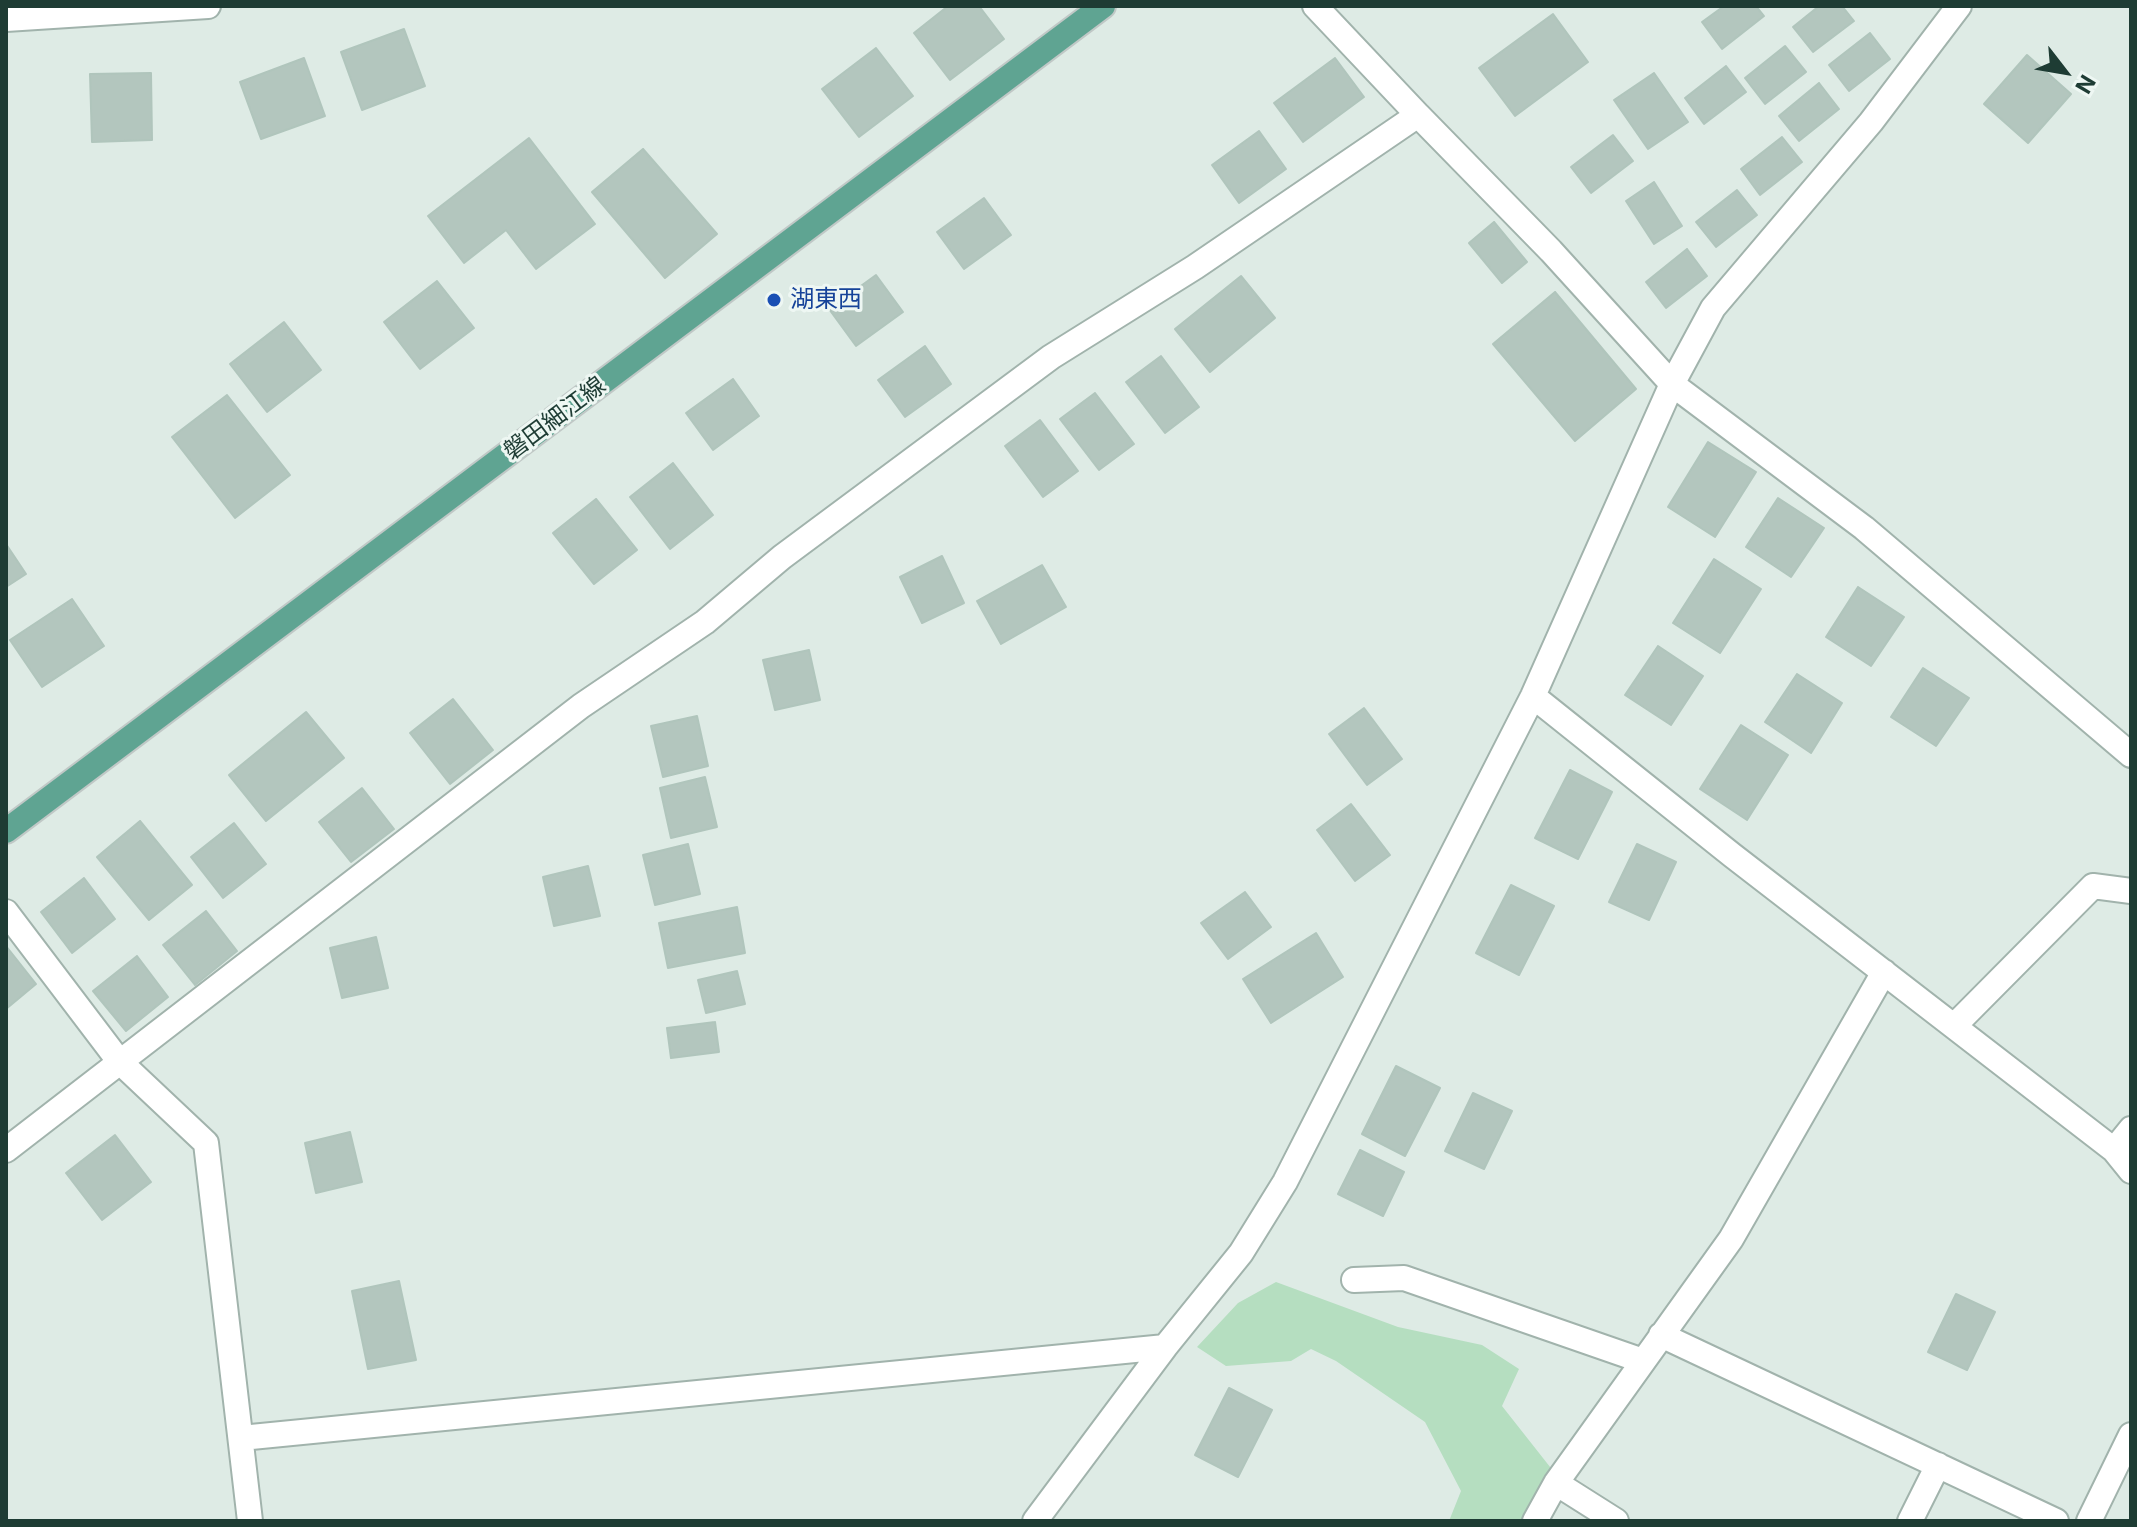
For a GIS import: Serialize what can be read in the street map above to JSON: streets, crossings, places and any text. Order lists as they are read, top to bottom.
{
  "streets": {
    "main road": ["磐田細江線"]
  },
  "places": ["湖東西"],
  "north": "bottom right"
}
